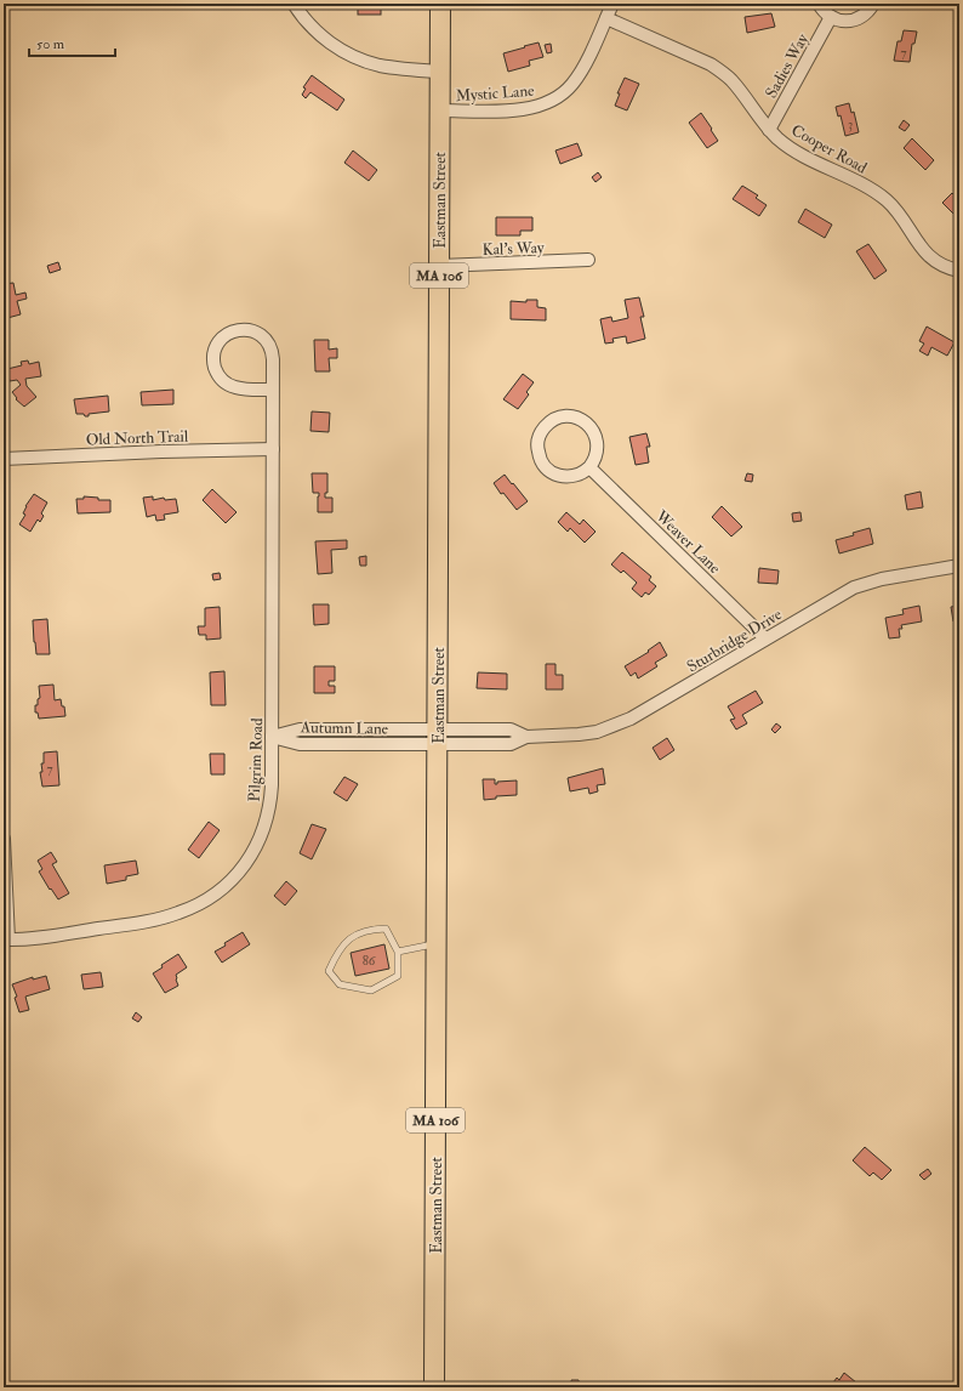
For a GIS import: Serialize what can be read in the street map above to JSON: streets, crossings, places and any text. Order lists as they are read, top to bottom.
{
  "streets": {
    "main road": ["Eastman Street", "MA 106"],
    "street": [
      "Sadies Way",
      "Mystic Lane",
      "Cooper Road",
      "Kal's Way",
      "Old North Trail",
      "Weaver Lane",
      "Sturbridge Drive",
      "Autumn Lane",
      "Pilgrim Road"
    ]
  },
  "crossings": [
    ["Sadies Way", "Cooper Road"],
    ["Mystic Lane", "Cooper Road"],
    ["Mystic Lane", "Eastman Street"],
    ["Eastman Street", "Kal's Way"],
    ["Eastman Street", "Sturbridge Drive"],
    ["Eastman Street", "Autumn Lane"],
    ["Old North Trail", "Pilgrim Road"],
    ["Weaver Lane", "Sturbridge Drive"],
    ["Sturbridge Drive", "Autumn Lane"],
    ["Autumn Lane", "Pilgrim Road"]
  ],
  "house_numbers": [
    "7",
    "3",
    "7",
    "86"
  ],
  "scale_bar": "50 m"
}
